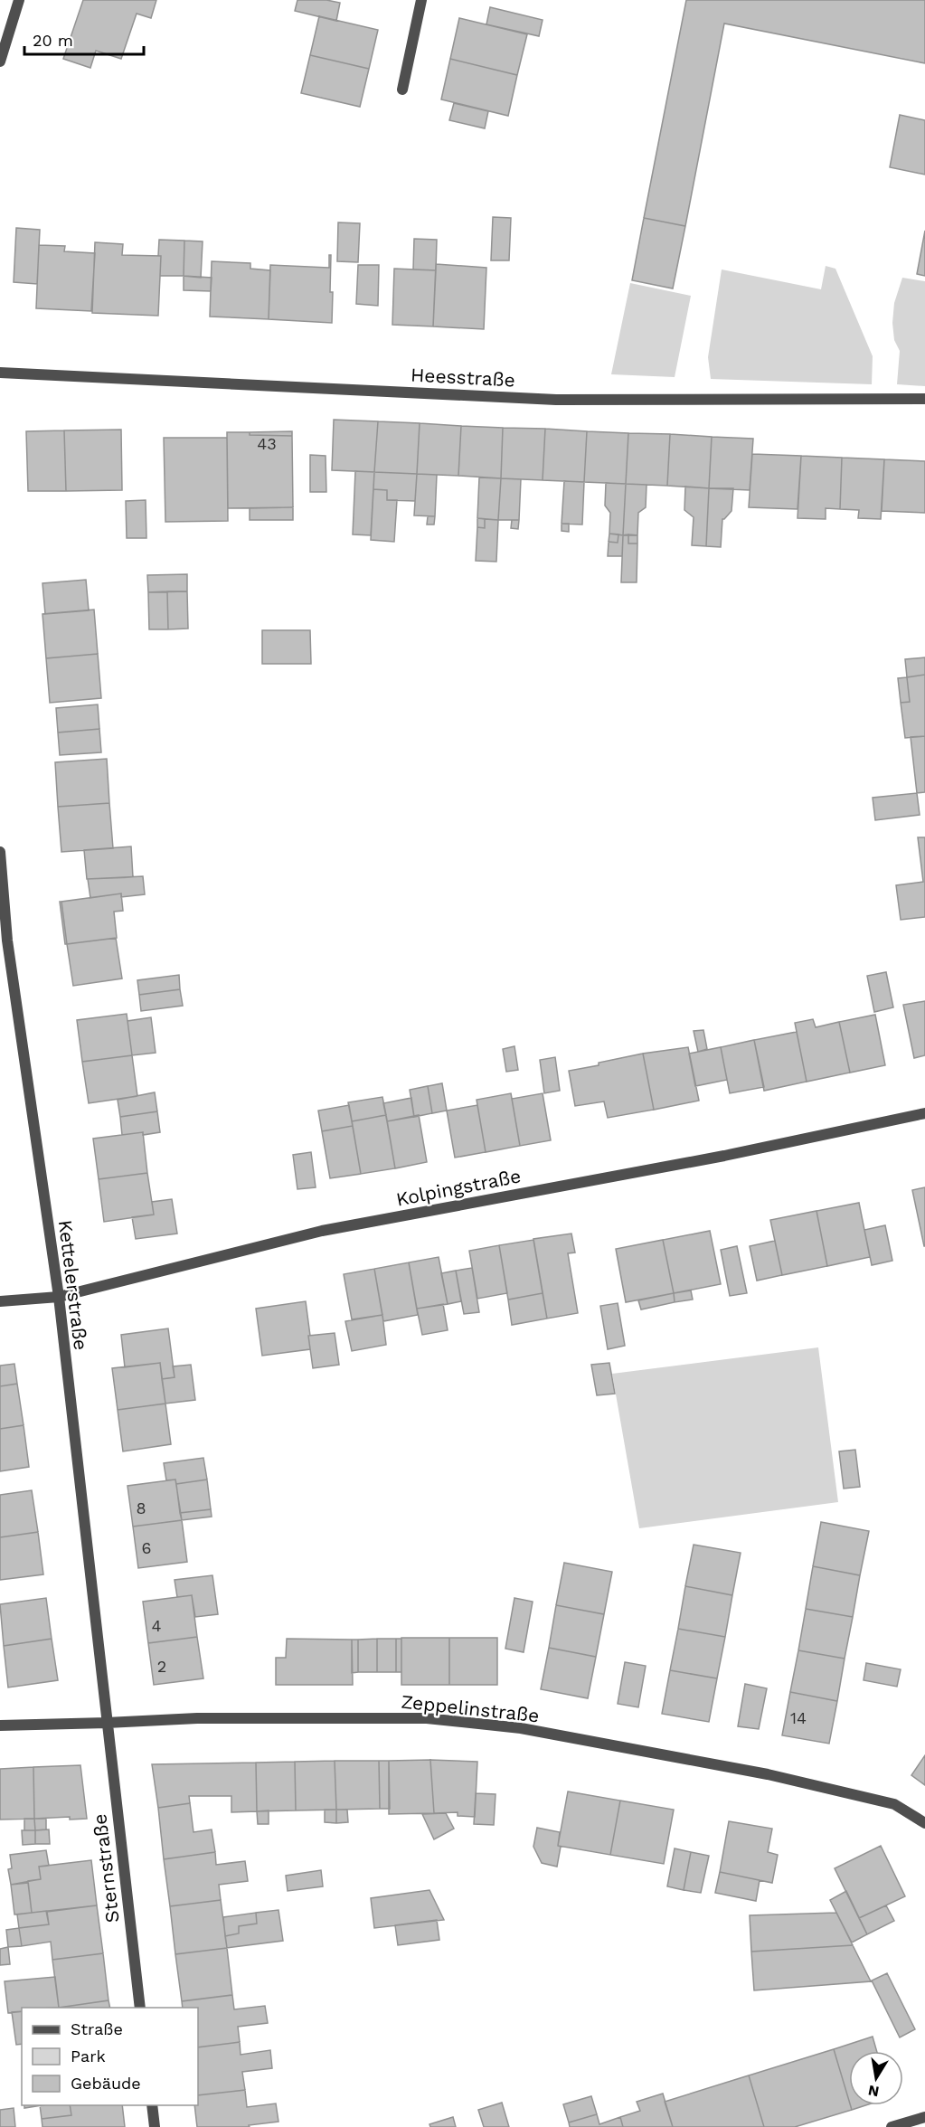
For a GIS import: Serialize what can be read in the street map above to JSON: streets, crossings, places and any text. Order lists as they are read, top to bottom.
{
  "streets": {
    "street": [
      "Heesstraße",
      "Kolpingstraße",
      "Kettelerstraße",
      "Zeppelinstraße",
      "Sternstraße"
    ]
  },
  "crossings": [
    ["Kolpingstraße", "Kettelerstraße"],
    ["Kettelerstraße", "Zeppelinstraße"],
    ["Kettelerstraße", "Sternstraße"],
    ["Zeppelinstraße", "Sternstraße"]
  ],
  "house_numbers": [
    "43",
    "8",
    "6",
    "4",
    "2",
    "14"
  ],
  "legend": ["Straße", "Park", "Gebäude"],
  "scale_bar": "20 m",
  "north": "bottom"
}
